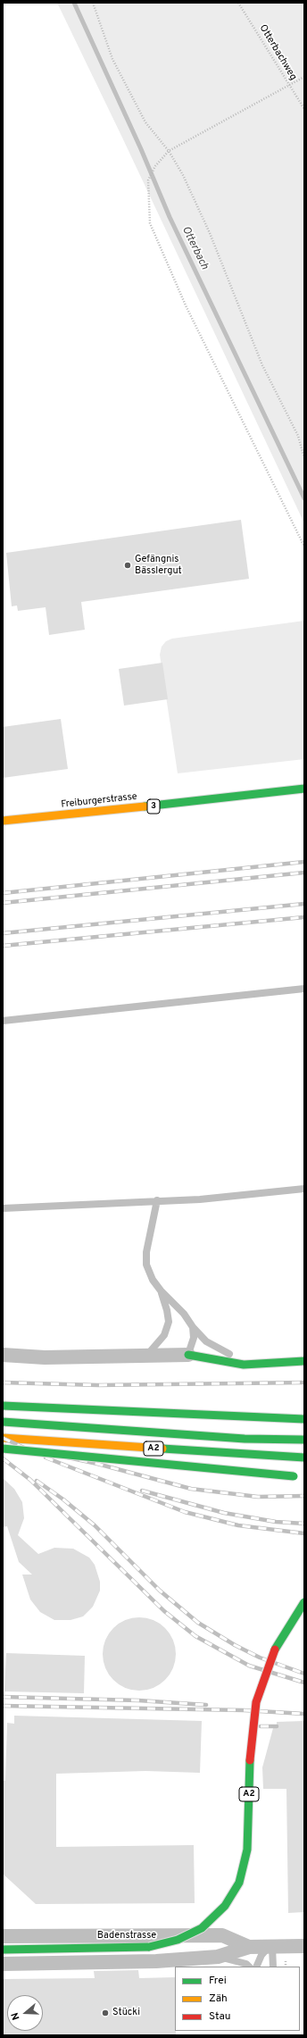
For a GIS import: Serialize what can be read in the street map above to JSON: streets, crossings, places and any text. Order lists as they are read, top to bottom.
{
  "streets": {
    "main road": ["Freiburgerstrasse", "3", "A2"],
    "street": ["Badenstrasse"],
    "path": ["Otterbachweg"]
  },
  "water": ["Otterbach"],
  "places": ["Gefängnis Bässlergut", "Stücki"],
  "legend": ["Frei", "Zäh", "Stau"],
  "north": "left"
}
